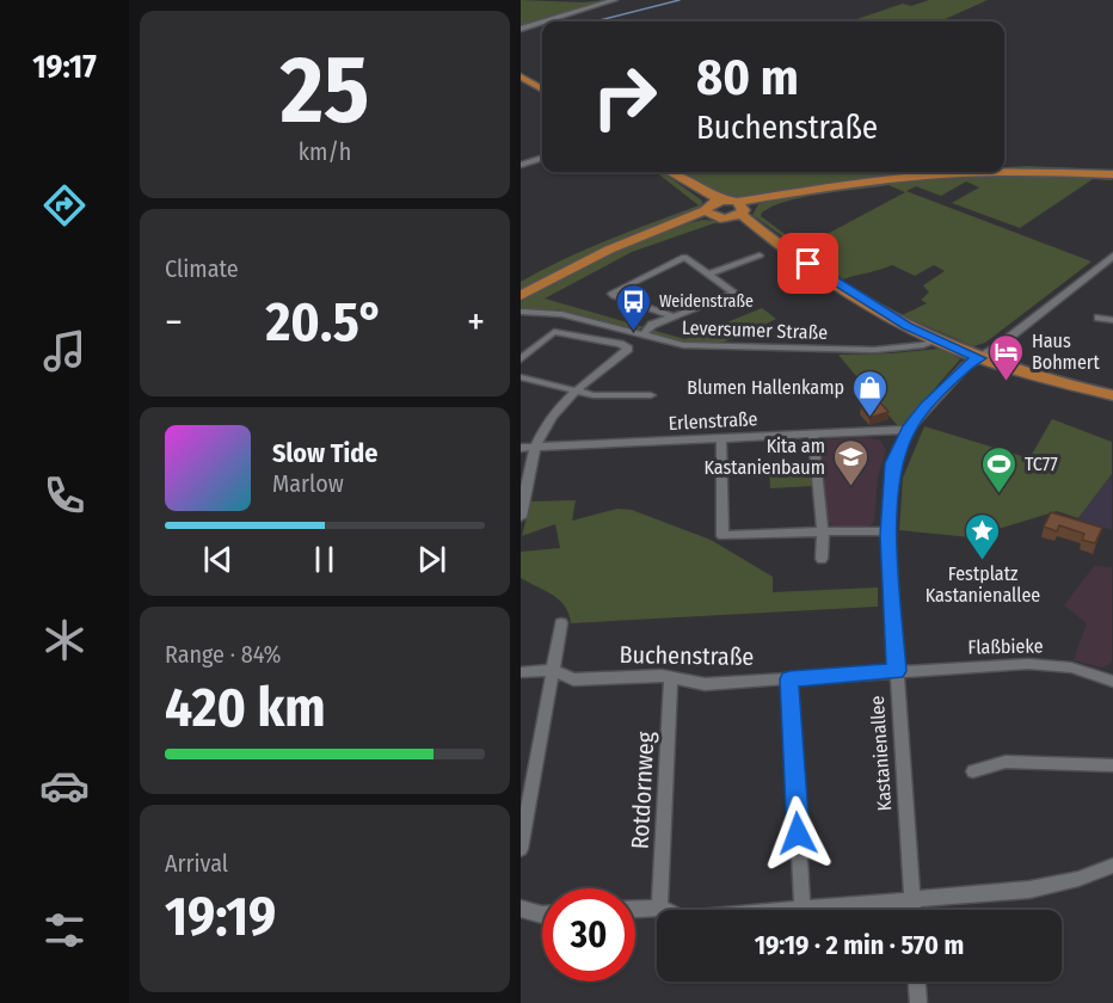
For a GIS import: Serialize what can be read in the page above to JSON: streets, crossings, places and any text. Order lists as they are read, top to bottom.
{
  "streets": {
    "street": [
      "Leversumer Straße",
      "Erlenstraße",
      "Flaßbieke",
      "Buchenstraße",
      "Kastanienallee",
      "Rotdornweg"
    ]
  },
  "crossings": [
    ["Erlenstraße", "Kastanienallee"],
    ["Flaßbieke", "Buchenstraße"],
    ["Flaßbieke", "Kastanienallee"],
    ["Buchenstraße", "Kastanienallee"],
    ["Buchenstraße", "Rotdornweg"]
  ],
  "places": {
    "bus stop": ["Weidenstraße"],
    "hotel": ["Haus Bohmert"],
    "shop": ["Blumen Hallenkamp"],
    "school or university": ["Kita am Kastanienbaum"],
    "sports": ["TC77"],
    "place": ["Festplatz Kastanienallee"]
  },
  "page": {
    "tabs": "19:17",
    "tile": [
      ["25", "km/h"],
      "Climate",
      ["Range · 84%", "420 km"],
      ["Arrival", "19:19"]
    ],
    "turn": ["80 m", "Buchenstraße"],
    "heat": ["−", "20.5°", "+"],
    "song": ["Slow Tide", "Marlow"],
    "limit": "30",
    "trip": "19:19 · 2 min · 570 m"
  }
}
